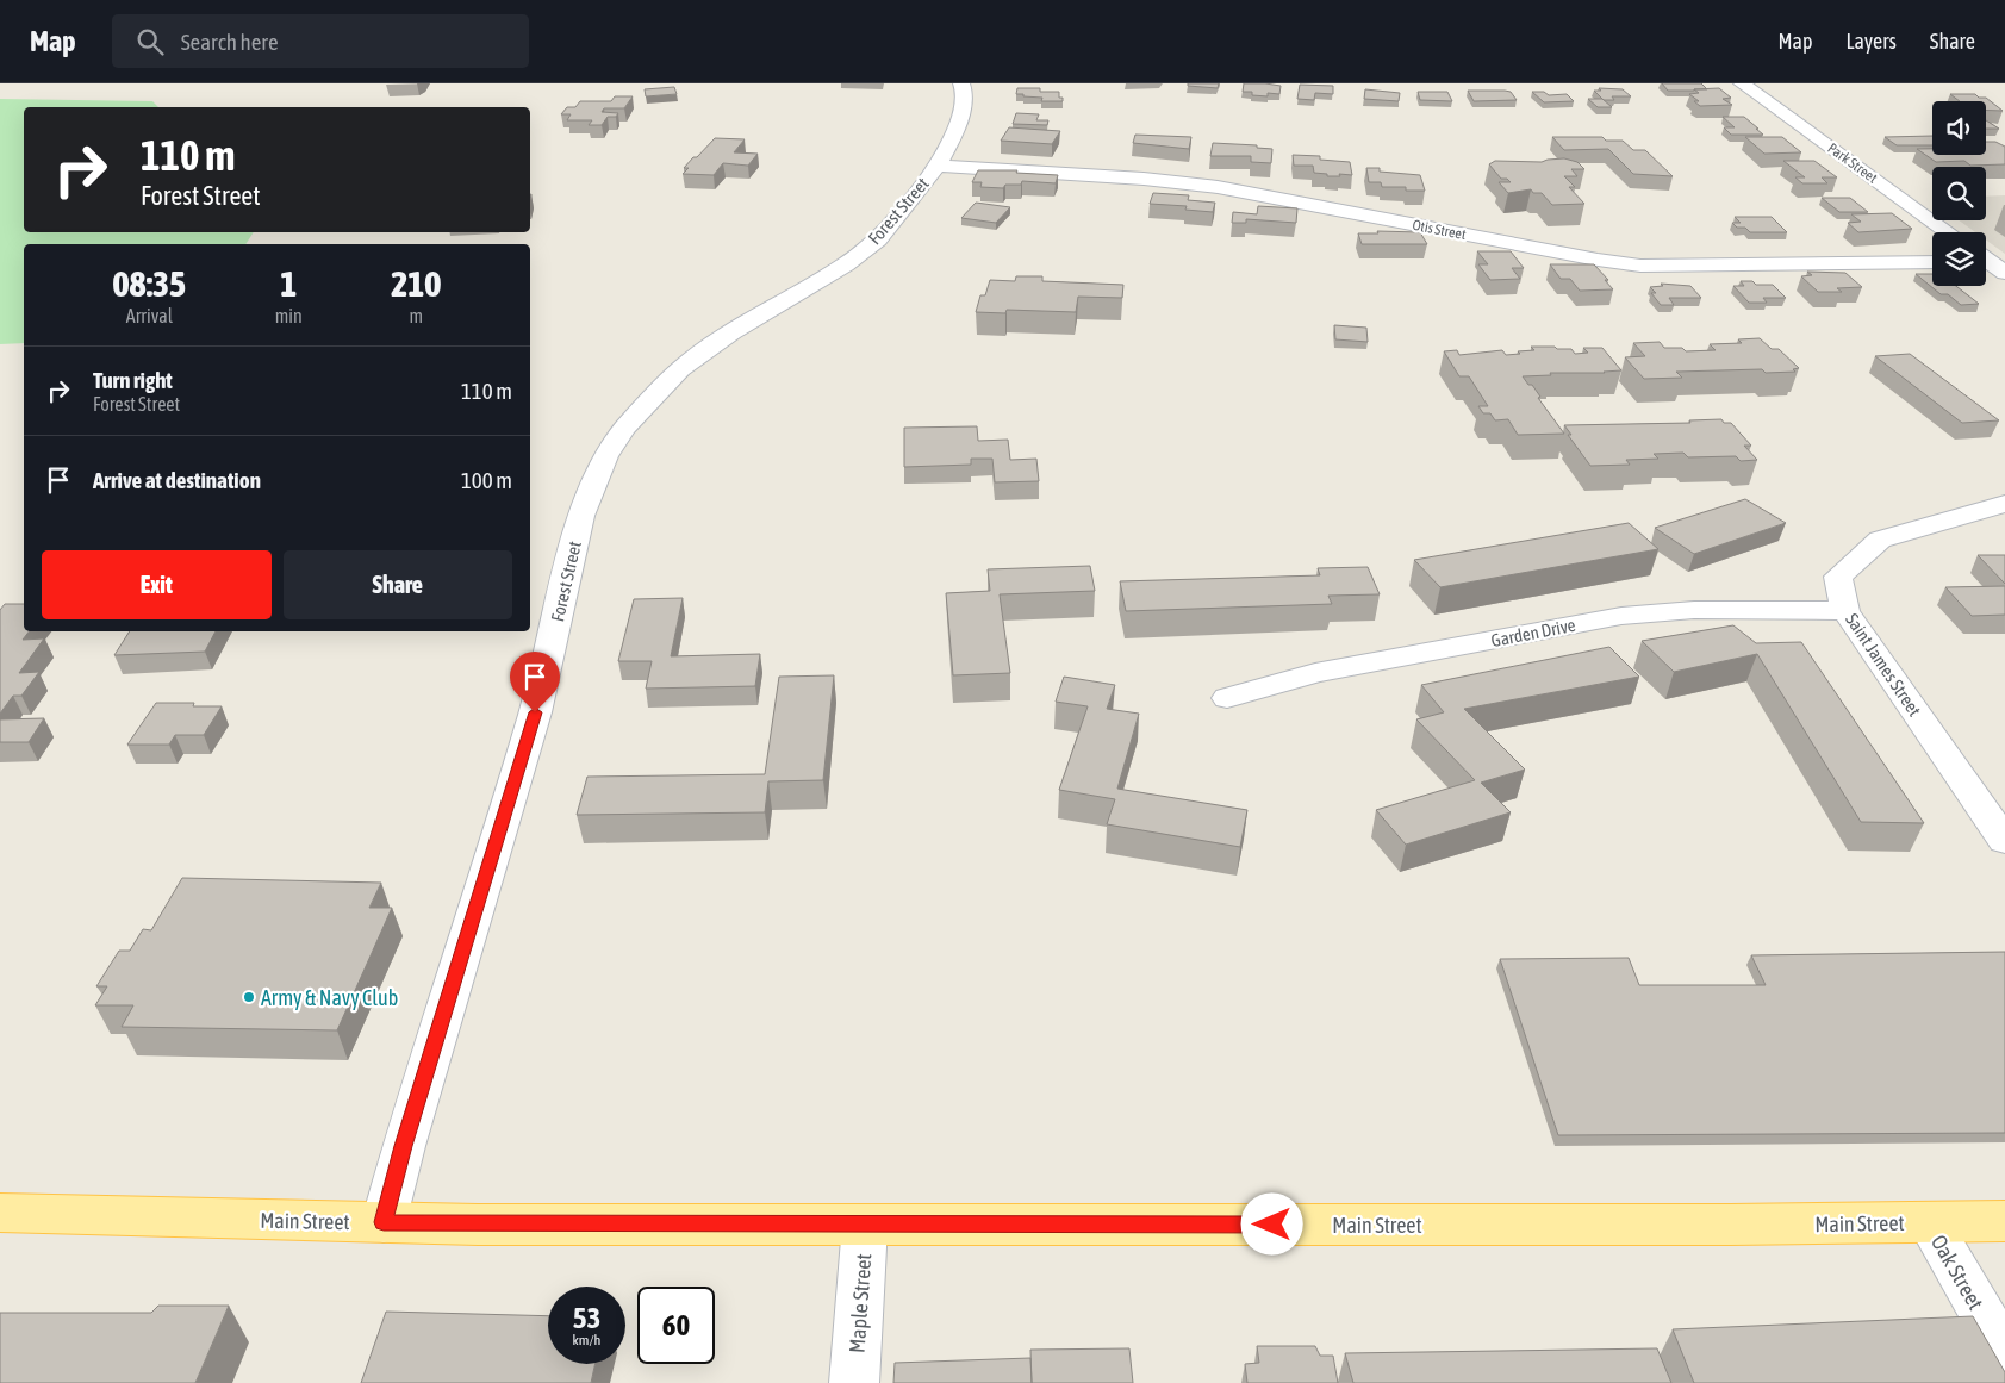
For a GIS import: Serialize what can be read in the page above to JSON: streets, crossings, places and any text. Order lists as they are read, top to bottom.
{
  "streets": {
    "main road": ["Main Street"],
    "street": [
      "Park Street",
      "Forest Street",
      "Otis Street",
      "Garden Drive",
      "Saint James Street",
      "Oak Street",
      "Maple Street"
    ]
  },
  "crossings": [
    ["Forest Street", "Otis Street"],
    ["Forest Street", "Main Street"],
    ["Garden Drive", "Saint James Street"],
    ["Main Street", "Oak Street"],
    ["Main Street", "Maple Street"]
  ],
  "places": ["Army & Navy Club"],
  "page": {
    "header": "Map",
    "search": "Search here",
    "nav": ["Map", "Layers", "Share"],
    "turn": ["110 m", "Forest Street"],
    "eta": [
      "08:35",
      "Arrival",
      "1",
      "min",
      "210",
      "m"
    ],
    "list": [
      {
        "name": "Turn right",
        "note": "Forest Street",
        "value": "110 m"
      },
      {
        "name": "Arrive at destination",
        "value": "100 m"
      }
    ],
    "buttons": ["Exit", "Share"],
    "speed": "53 km/h",
    "limit": "60"
  }
}
